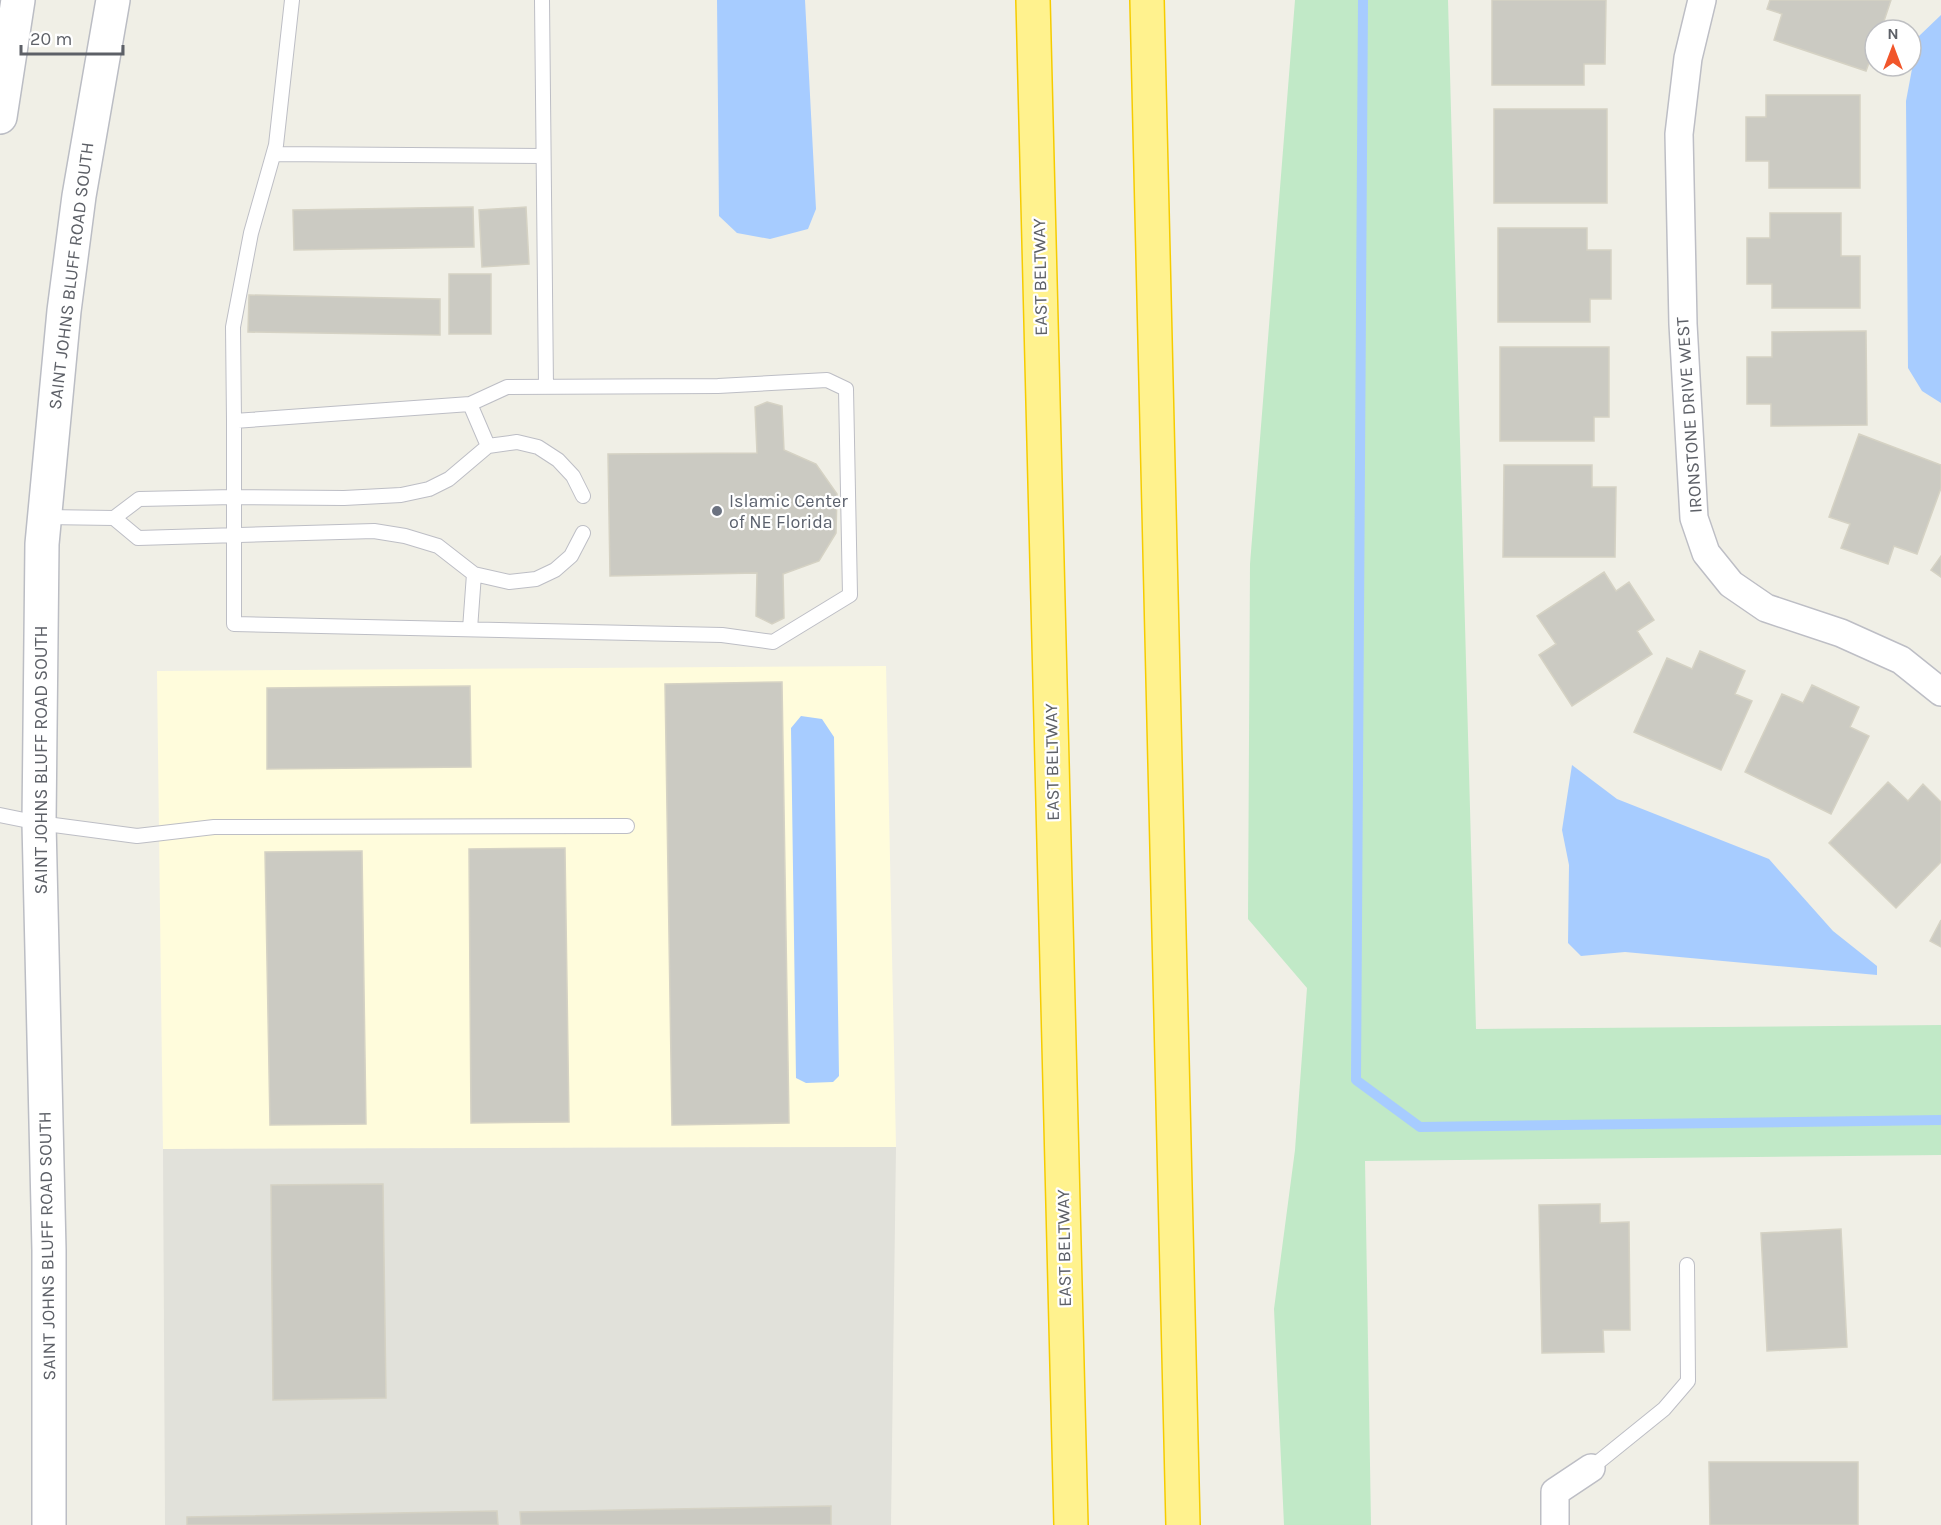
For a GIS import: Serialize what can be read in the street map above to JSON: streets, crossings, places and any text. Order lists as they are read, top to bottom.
{
  "streets": {
    "highway": ["EAST BELTWAY"],
    "main road": ["SAINT JOHNS BLUFF ROAD SOUTH"],
    "street": ["IRONSTONE DRIVE WEST"]
  },
  "places": ["Islamic Center of NE Florida"],
  "scale_bar": "20 m",
  "north": "top"
}
